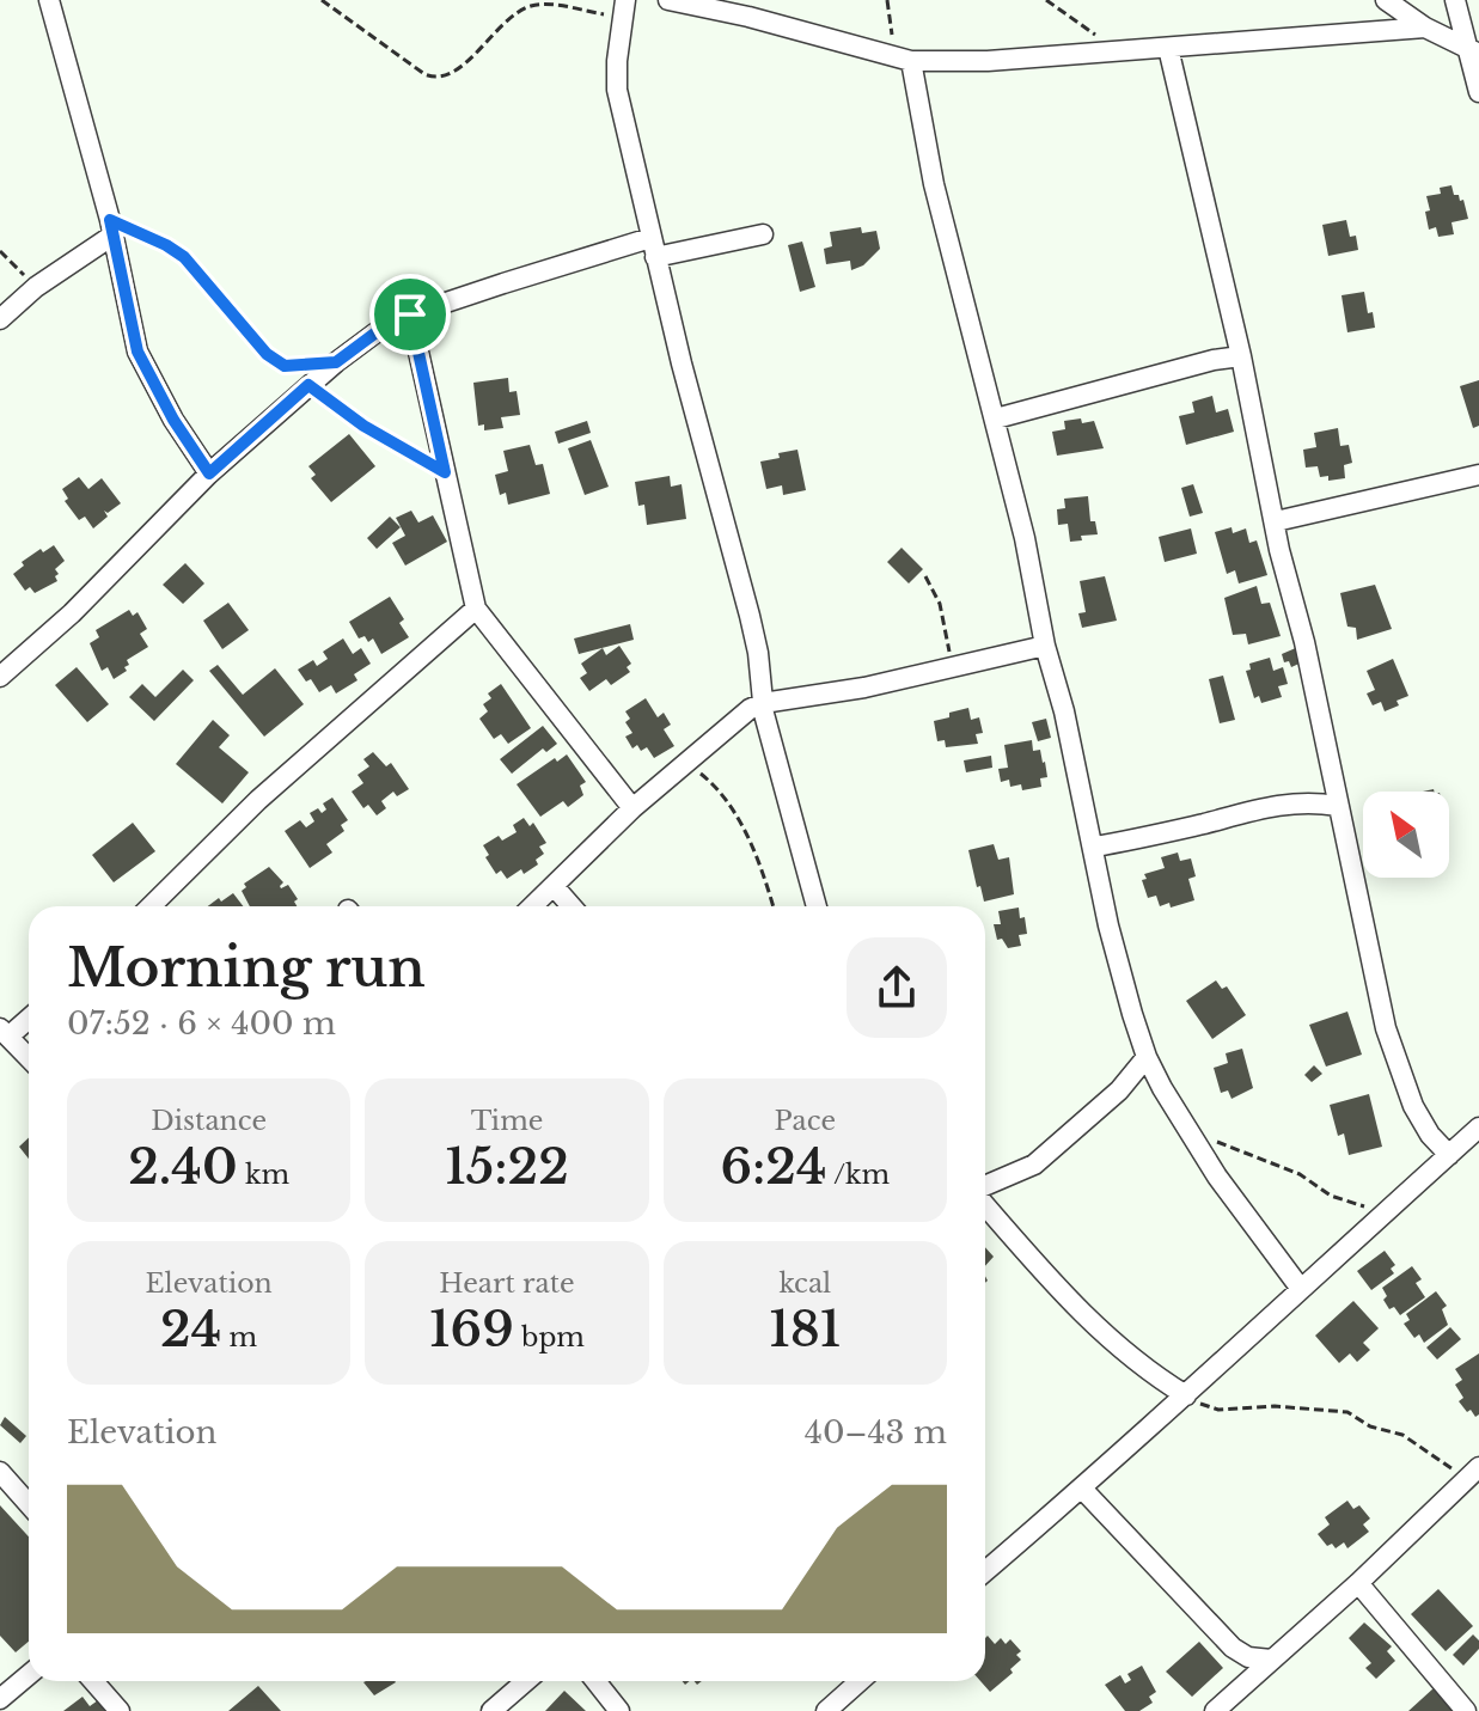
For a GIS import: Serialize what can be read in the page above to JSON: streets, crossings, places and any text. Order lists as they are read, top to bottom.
{
  "north": "top left",
  "page": {
    "heading": ["Morning run", "07:52 · 6 × 400 m"],
    "stats": [
      ["Distance", "2.40 km"],
      ["Time", "15:22"],
      ["Pace", "6:24 /km"],
      ["Elevation", "24 m"],
      ["Heart rate", "169 bpm"],
      ["kcal", "181"]
    ],
    "chart": ["Elevation", "40–43 m"]
  }
}
